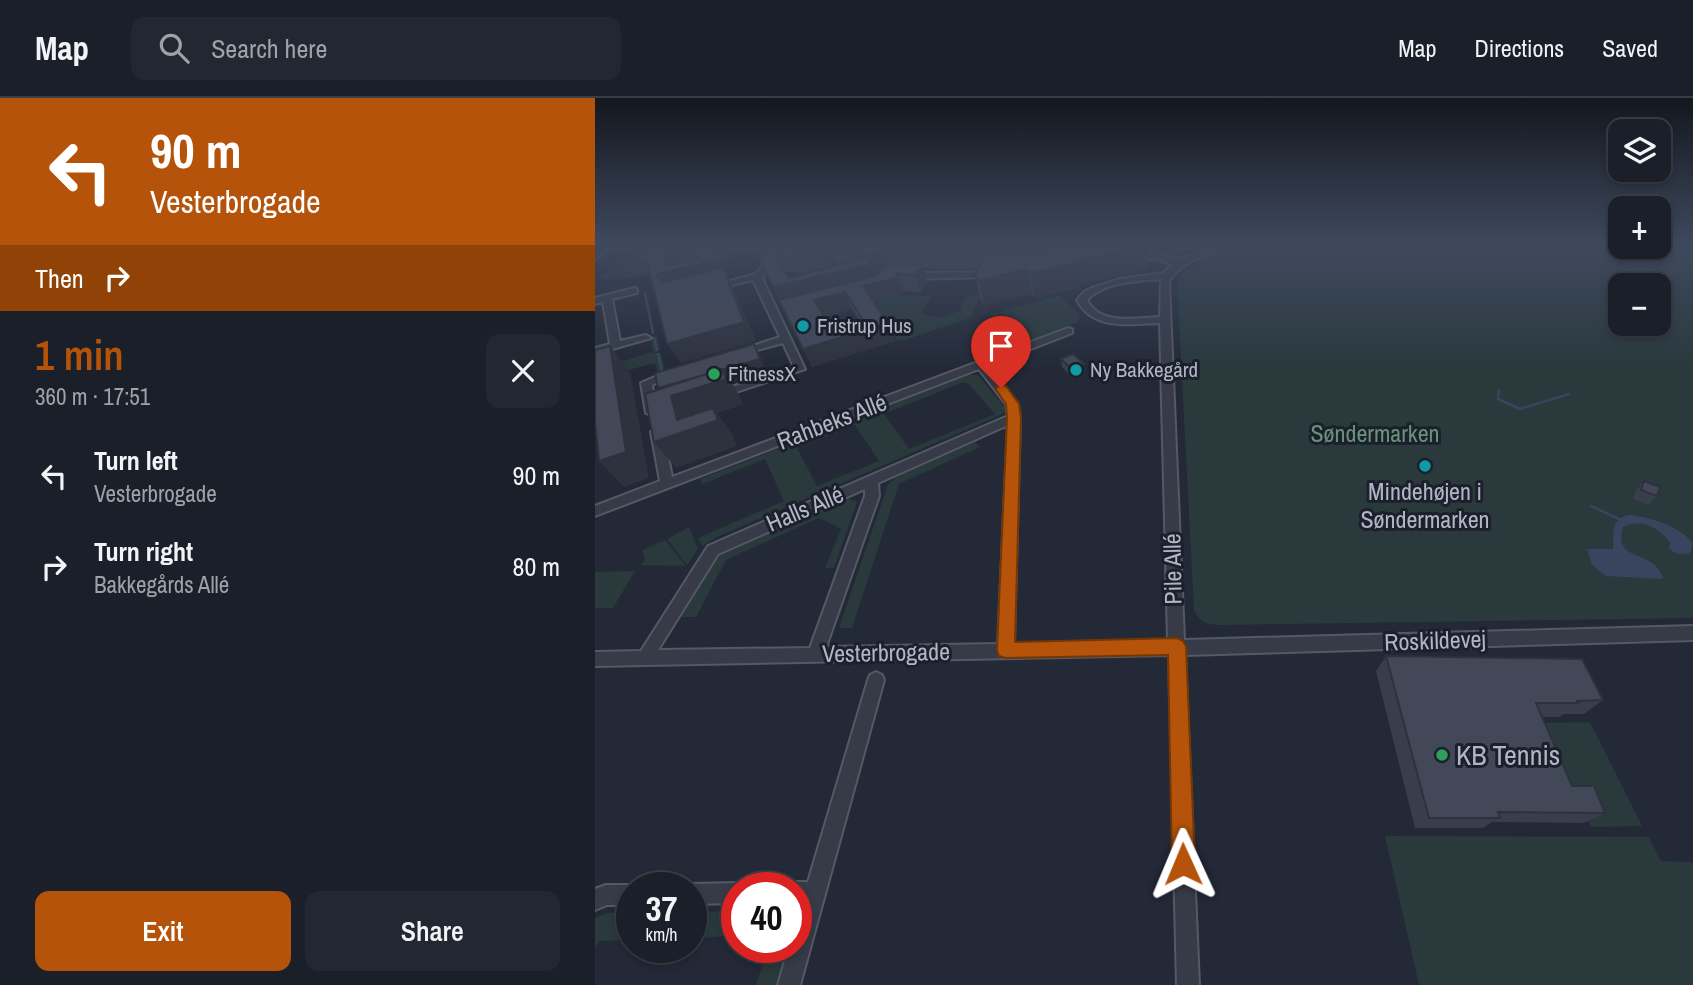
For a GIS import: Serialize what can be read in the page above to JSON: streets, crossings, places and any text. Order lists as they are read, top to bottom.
{
  "streets": {
    "street": [
      "Rahbeks Allé",
      "Halls Allé",
      "Pile Allé",
      "Roskildevej",
      "Vesterbrogade"
    ]
  },
  "crossings": [
    ["Halls Allé", "Vesterbrogade"],
    ["Pile Allé", "Roskildevej"],
    ["Pile Allé", "Vesterbrogade"],
    ["Roskildevej", "Vesterbrogade"]
  ],
  "parks": ["Søndermarken"],
  "places": [
    "Fristrup Hus",
    "Ny Bakkegård",
    "FitnessX",
    "Mindehøjen i Søndermarken",
    "KB Tennis"
  ],
  "page": {
    "header": "Map",
    "search": "Search here",
    "nav": ["Map", "Directions", "Saved"],
    "turn": ["90 m", "Vesterbrogade"],
    "map_buttons": ["+", "−"],
    "then": "Then",
    "heading": ["1 min", "360 m · 17:51"],
    "list": [
      {
        "name": "Turn left",
        "note": "Vesterbrogade",
        "value": "90 m"
      },
      {
        "name": "Turn right",
        "note": "Bakkegårds Allé",
        "value": "80 m"
      }
    ],
    "speed": "37 km/h",
    "limit": "40",
    "buttons": ["Exit", "Share"]
  }
}
